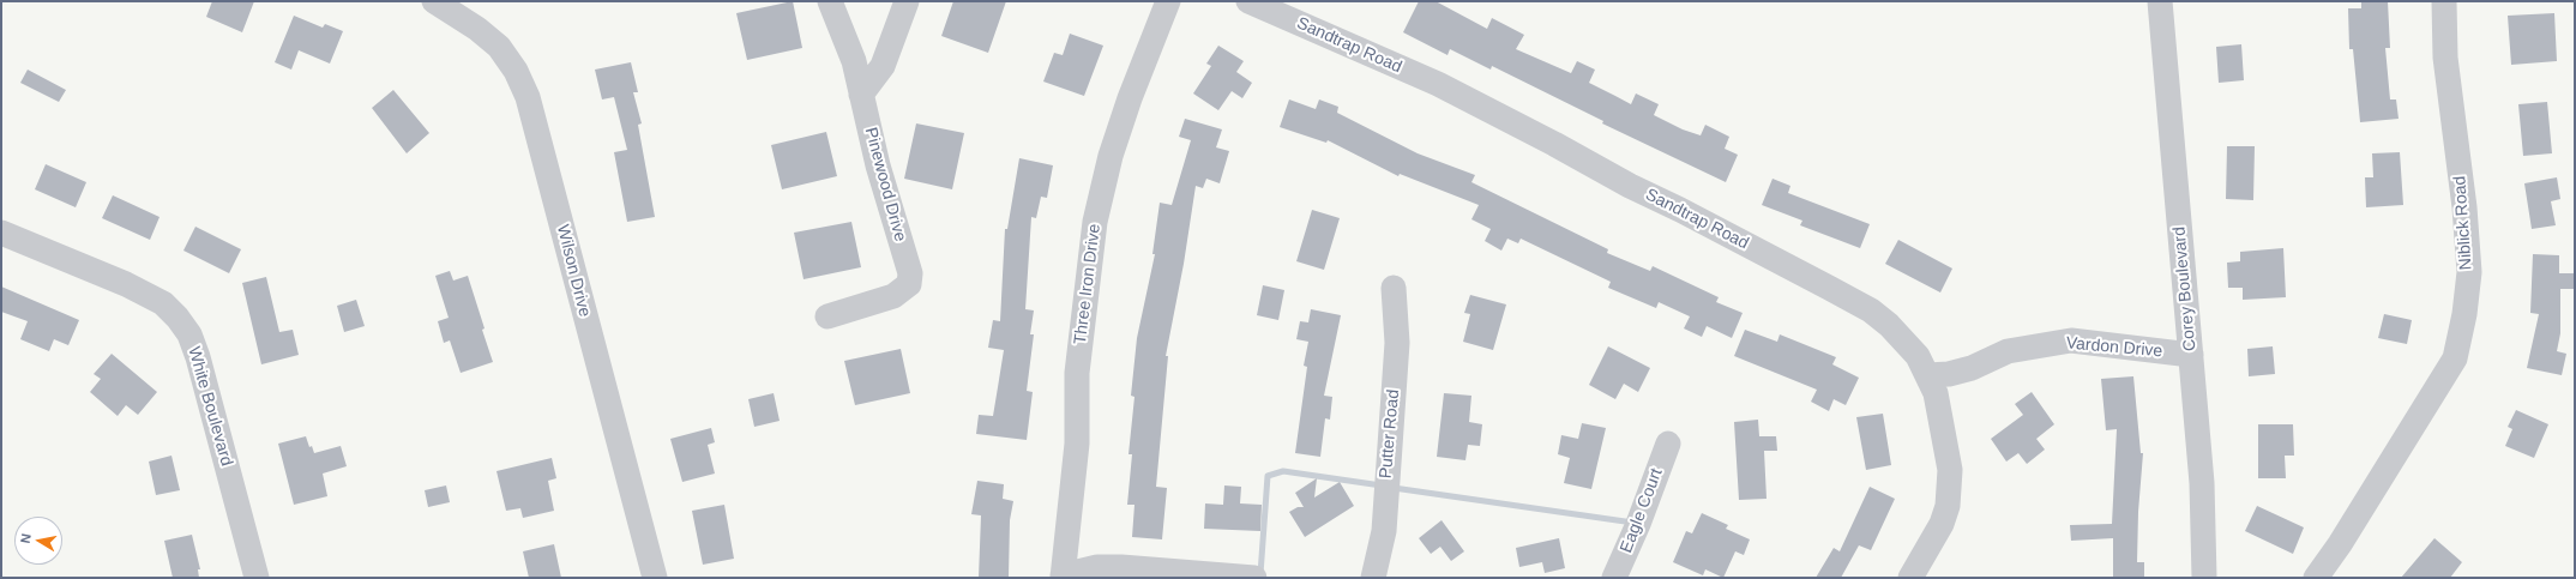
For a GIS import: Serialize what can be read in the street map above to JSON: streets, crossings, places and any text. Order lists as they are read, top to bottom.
{
  "streets": {
    "street": [
      "Sandtrap Road",
      "Pinewood Drive",
      "Niblick Road",
      "Wilson Drive",
      "Three Iron Drive",
      "Corey Boulevard",
      "Vardon Drive",
      "White Boulevard",
      "Putter Road",
      "Eagle Court"
    ]
  },
  "crossings": [
    ["Sandtrap Road", "Vardon Drive"],
    ["Corey Boulevard", "Vardon Drive"]
  ],
  "north": "left"
}
